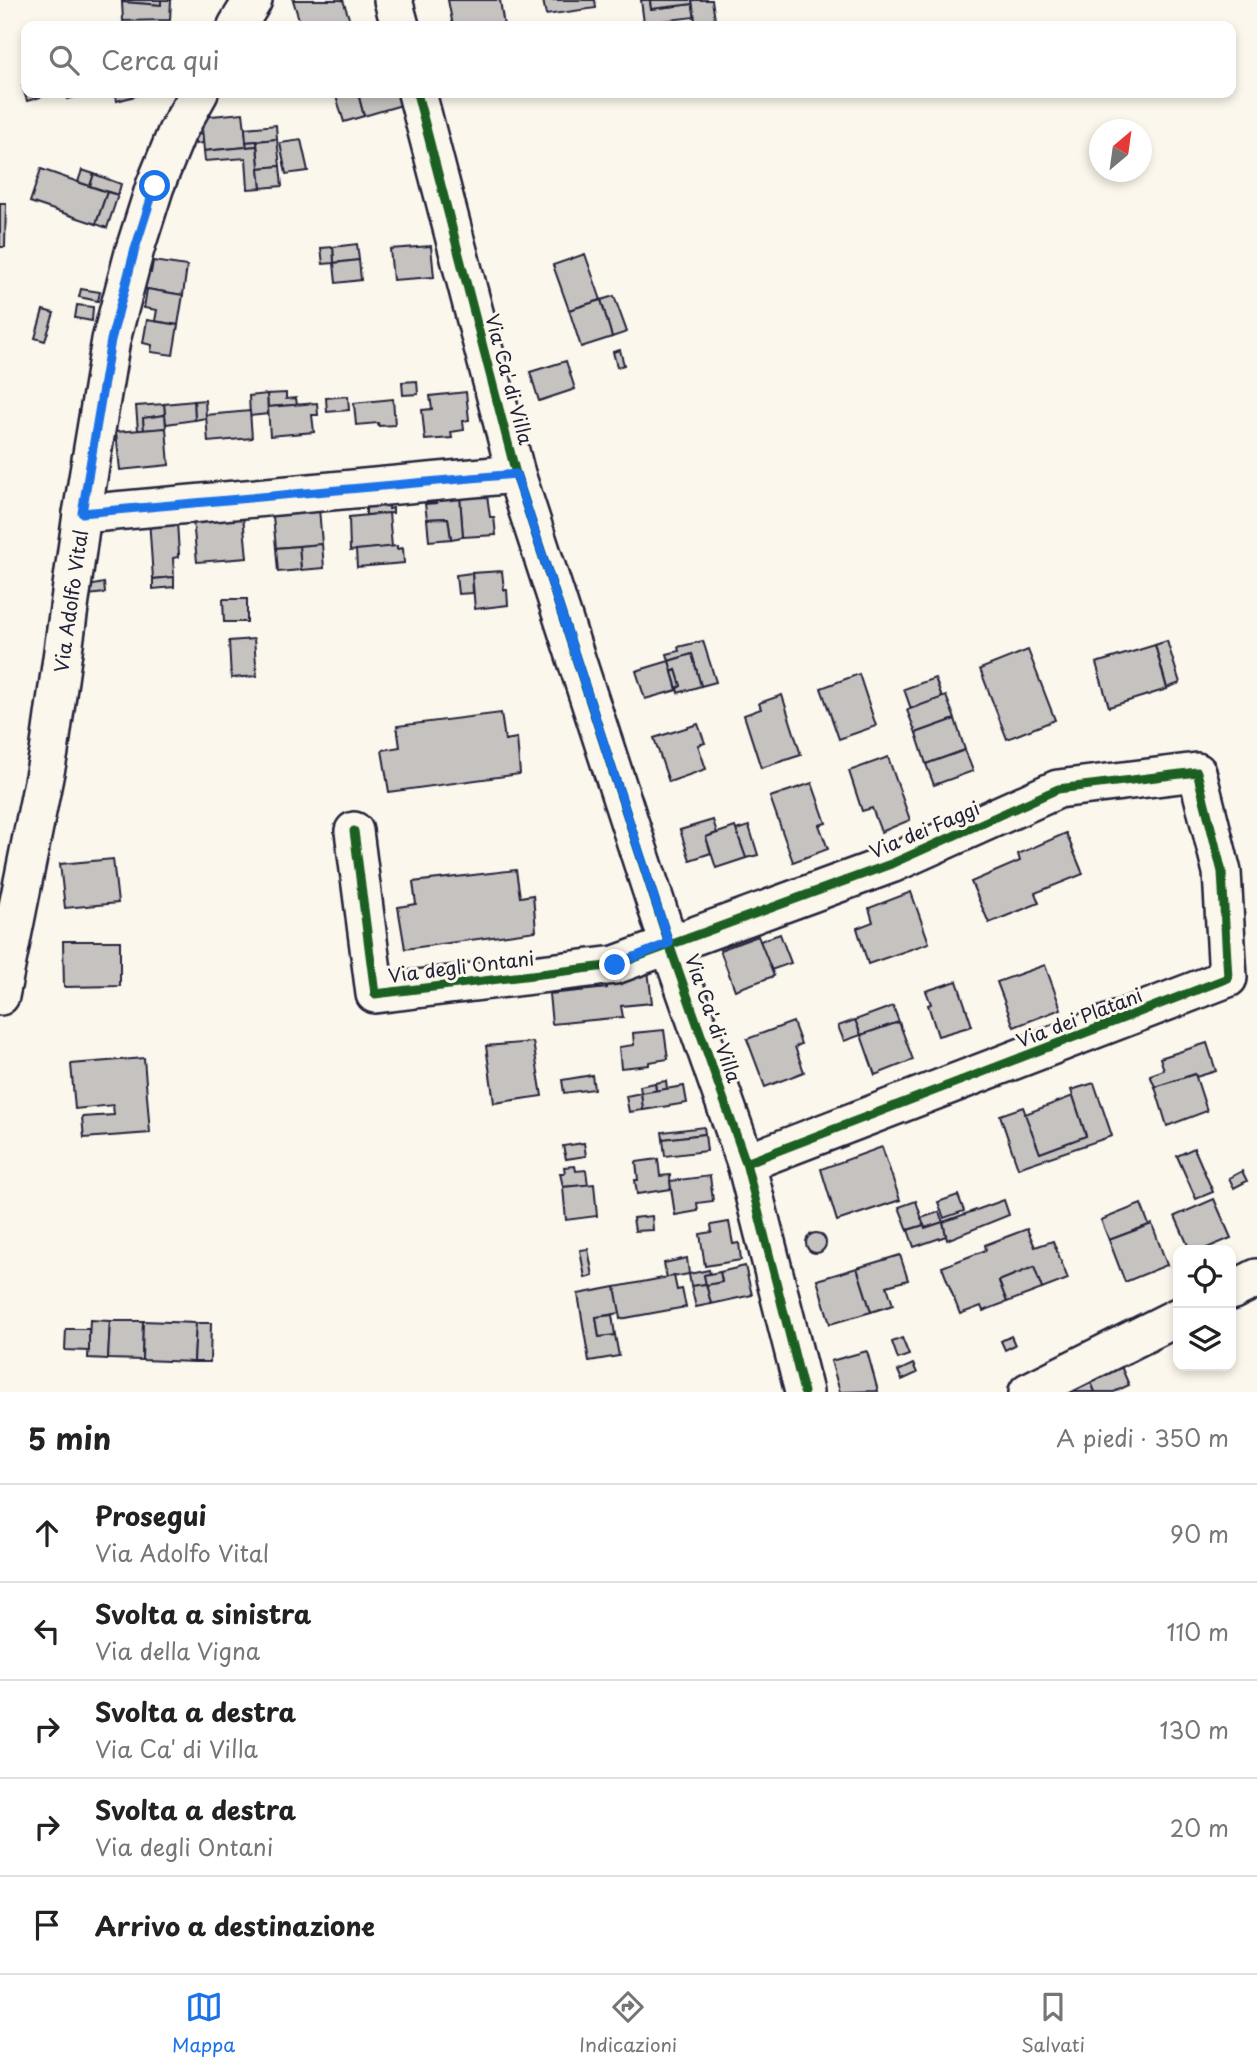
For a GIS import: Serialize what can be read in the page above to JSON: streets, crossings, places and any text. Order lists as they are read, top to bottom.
{
  "streets": {
    "street": [
      "Via Ca' di Villa",
      "Via Adolfo Vital",
      "Via dei Faggi",
      "Via degli Ontani",
      "Via dei Platani"
    ]
  },
  "crossings": [
    ["Via Ca' di Villa", "Via dei Faggi"],
    ["Via Ca' di Villa", "Via degli Ontani"],
    ["Via Ca' di Villa", "Via dei Platani"],
    ["Via dei Faggi", "Via degli Ontani"],
    ["Via dei Faggi", "Via dei Platani"]
  ],
  "north": "top right",
  "page": {
    "search": "Cerca qui",
    "heading": ["5 min", "A piedi · 350 m"],
    "list": [
      ["Prosegui", "Via Adolfo Vital", "90 m"],
      ["Svolta a sinistra", "Via della Vigna", "110 m"],
      ["Svolta a destra", "Via Ca' di Villa", "130 m"],
      ["Svolta a destra", "Via degli Ontani", "20 m"],
      "Arrivo a destinazione"
    ],
    "nav": ["Mappa", "Indicazioni", "Salvati"]
  }
}
